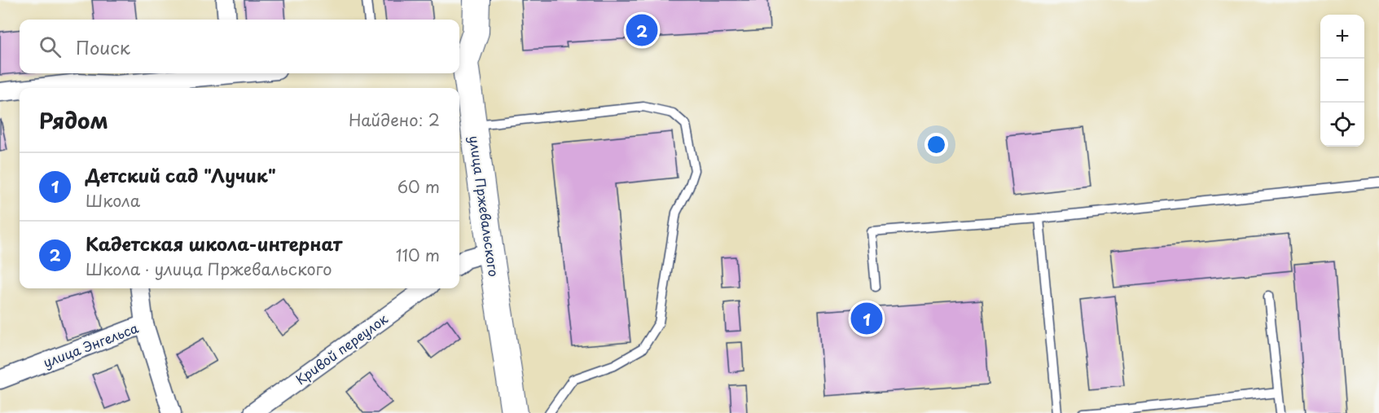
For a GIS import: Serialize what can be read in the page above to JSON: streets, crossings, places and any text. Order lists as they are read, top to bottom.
{
  "streets": {
    "street": ["улица Пржевальского", "улица Энгельса", "Кривой переулок"]
  },
  "page": {
    "pins": ["2", "1"],
    "map_buttons": ["+", "−"],
    "search": "Поиск",
    "heading": ["Рядом", "Найдено: 2"],
    "list": [
      {
        "mark": "1",
        "name": "Детский сад \"Лучик\"",
        "note": "Школа",
        "value": "60 m"
      },
      {
        "mark": "2",
        "name": "Кадетская школа-интернат",
        "note": "Школа · улица Пржевальского",
        "value": "110 m"
      }
    ]
  }
}
